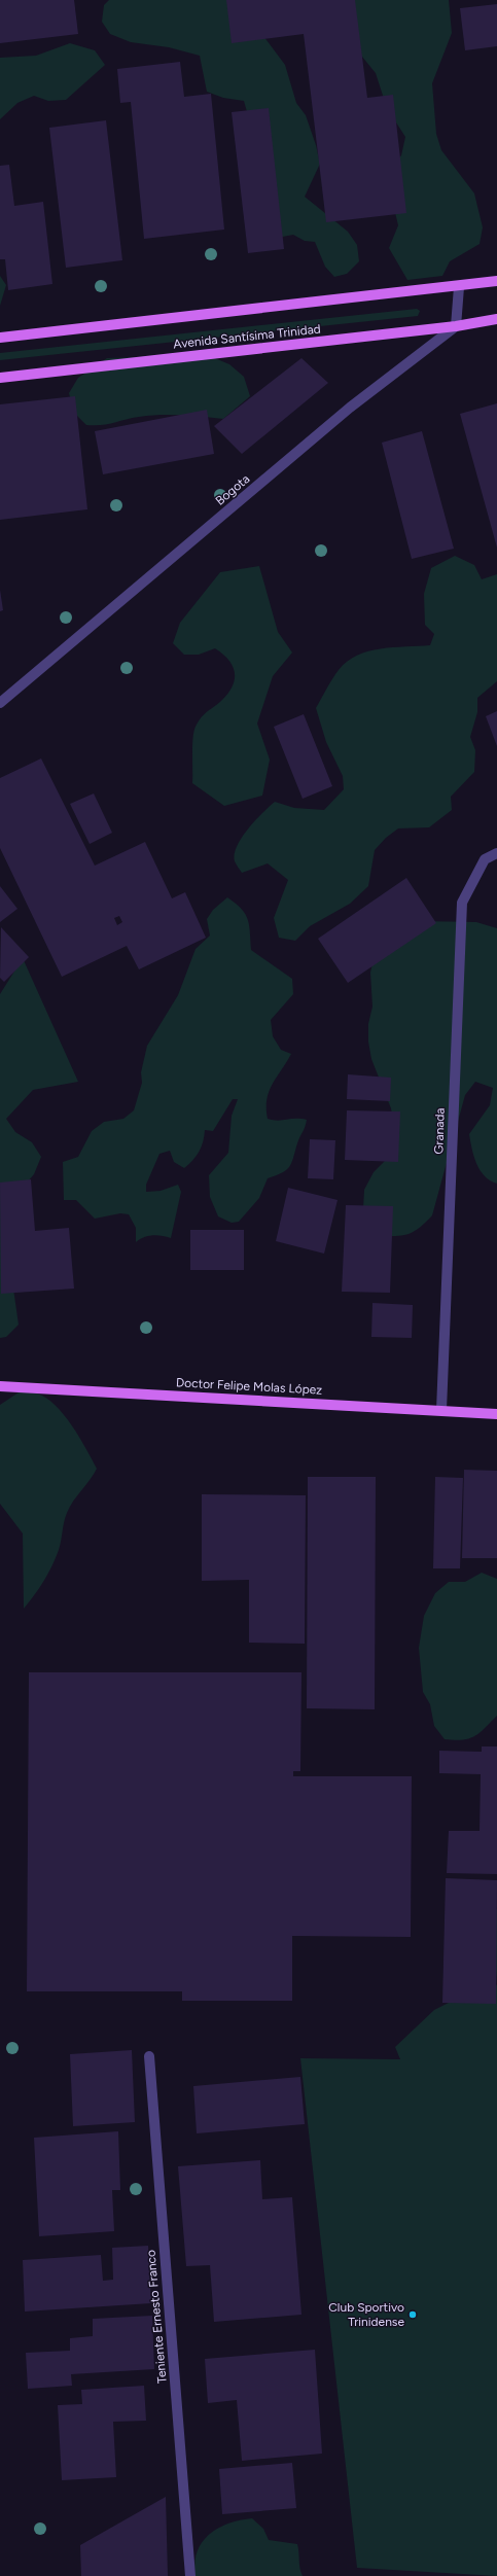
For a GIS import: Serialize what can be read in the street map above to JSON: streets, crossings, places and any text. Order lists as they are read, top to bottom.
{
  "streets": {
    "main road": ["Avenida Santísima Trinidad", "Doctor Felipe Molas López"],
    "street": ["Bogota", "Granada", "Teniente Ernesto Franco"]
  },
  "crossings": [
    ["Avenida Santísima Trinidad", "Bogota"],
    ["Granada", "Doctor Felipe Molas López"]
  ],
  "places": ["Club Sportivo Trinidense"]
}
